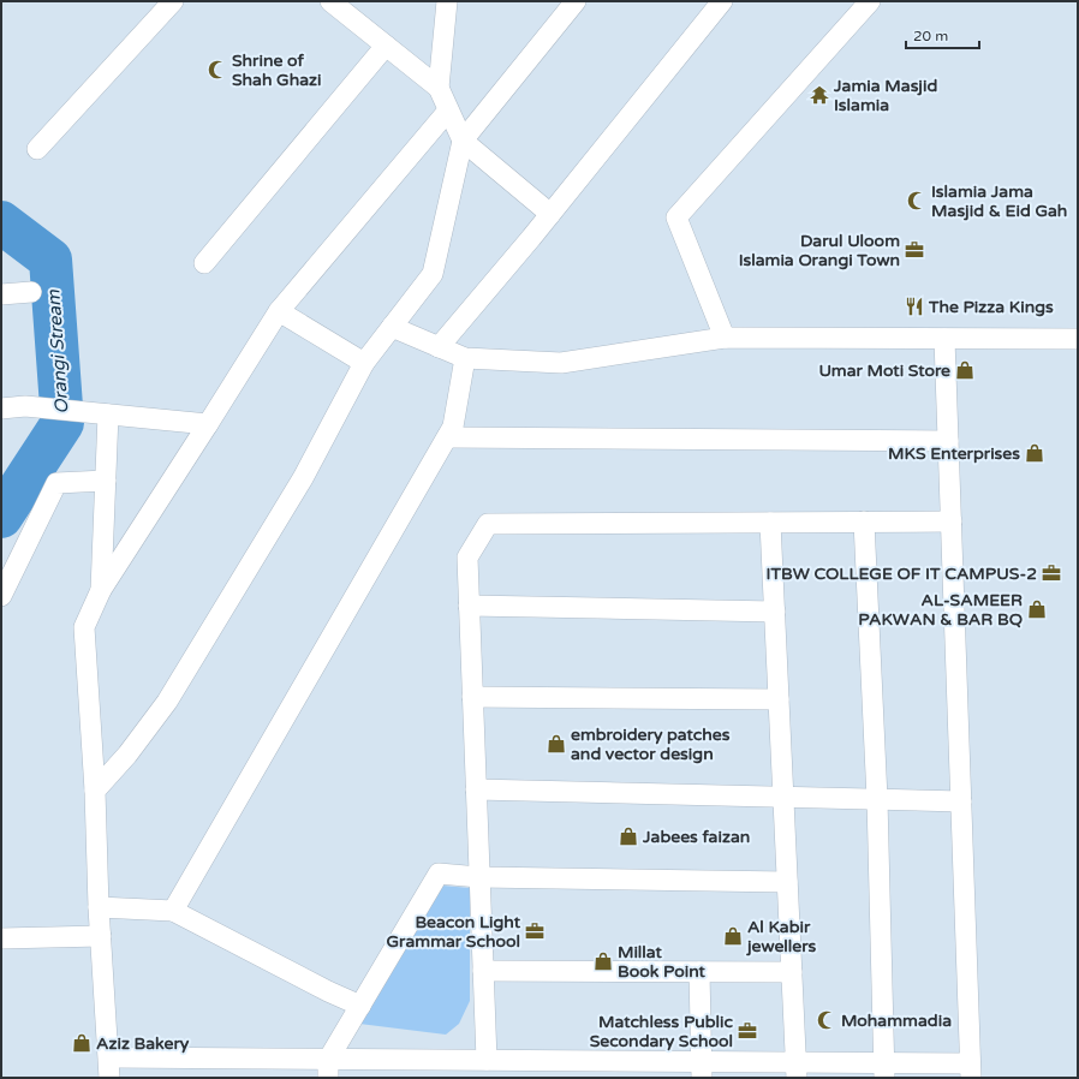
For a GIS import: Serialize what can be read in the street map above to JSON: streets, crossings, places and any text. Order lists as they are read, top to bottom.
{
  "water": ["Orangi Stream"],
  "places": {
    "mosque": ["Shrine of Shah Ghazi", "Islamia Jama Masjid & Eid Gah", "Mohammadia"],
    "temple": ["Jamia Masjid Islamia"],
    "office": [
      "Darul Uloom Islamia Orangi Town",
      "ITBW COLLEGE OF IT CAMPUS-2",
      "Beacon Light Grammar School",
      "Matchless Public Secondary School"
    ],
    "restaurant": ["The Pizza Kings"],
    "shop": [
      "Umar Moti Store",
      "MKS Enterprises",
      "AL-SAMEER PAKWAN & BAR BQ",
      "embroidery patches and vector design",
      "Jabees faizan",
      "Al Kabir jewellers",
      "Millat Book Point",
      "Aziz Bakery"
    ]
  },
  "scale_bar": "20 m"
}
